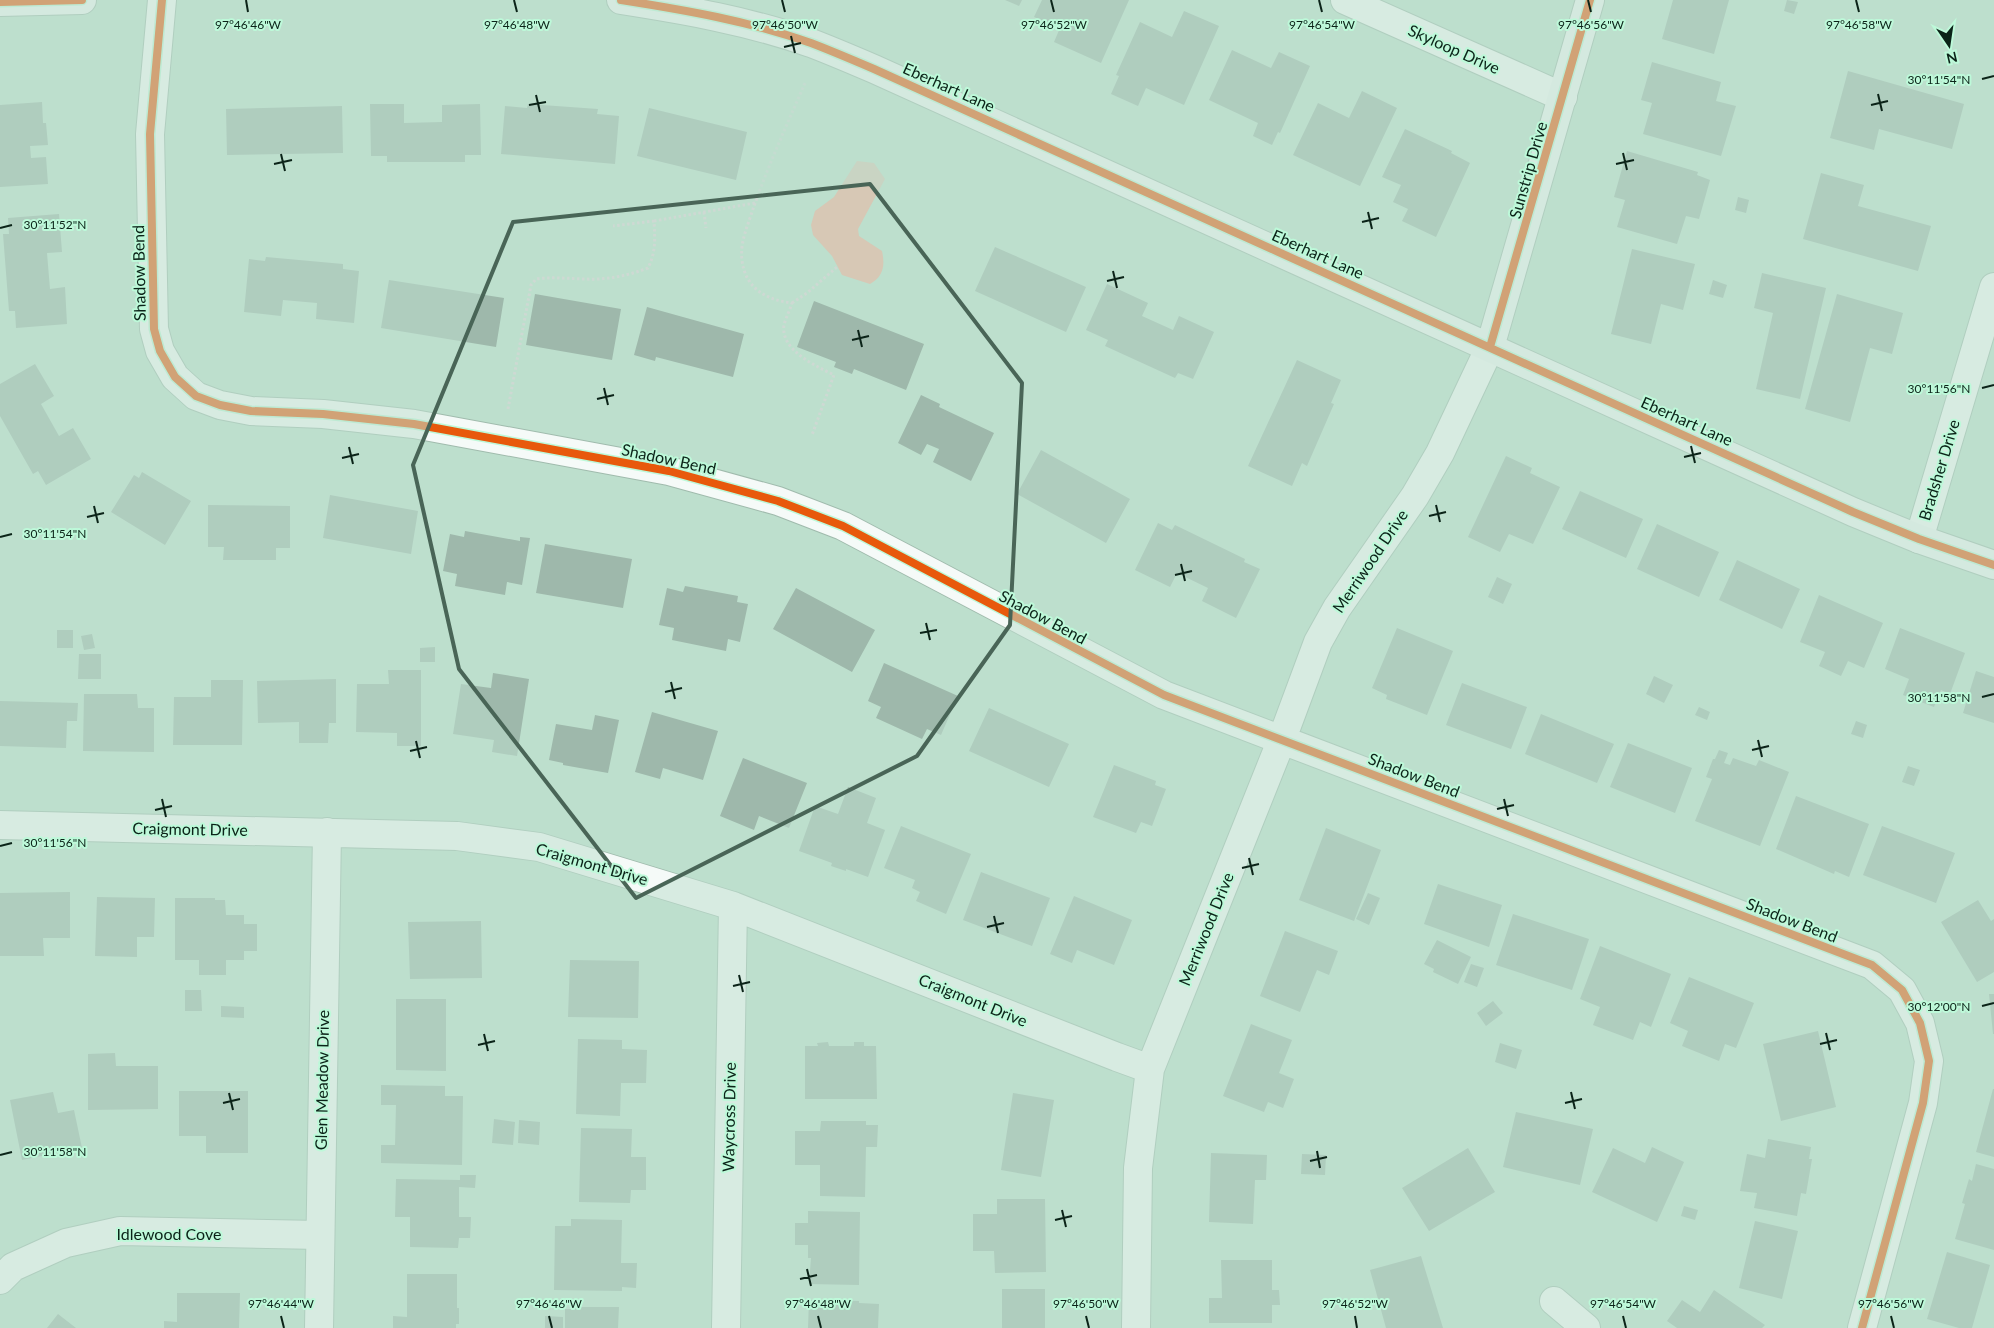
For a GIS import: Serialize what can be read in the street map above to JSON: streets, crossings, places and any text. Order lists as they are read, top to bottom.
{
  "streets": {
    "street": [
      "Skyloop Drive",
      "Eberhart Lane",
      "Sunstrip Drive",
      "Shadow Bend",
      "Bradsher Drive",
      "Merriwood Drive",
      "Craigmont Drive",
      "Glen Meadow Drive",
      "Waycross Drive",
      "Idlewood Cove"
    ]
  },
  "crossings": [
    ["Skyloop Drive", "Sunstrip Drive"],
    ["Eberhart Lane", "Sunstrip Drive"],
    ["Eberhart Lane", "Bradsher Drive"],
    ["Eberhart Lane", "Merriwood Drive"],
    ["Sunstrip Drive", "Merriwood Drive"],
    ["Shadow Bend", "Merriwood Drive"],
    ["Merriwood Drive", "Craigmont Drive"],
    ["Craigmont Drive", "Glen Meadow Drive"],
    ["Craigmont Drive", "Waycross Drive"],
    ["Glen Meadow Drive", "Idlewood Cove"]
  ],
  "north": "bottom",
  "coordinates": [
    "97°46'46\"W",
    "97°46'48\"W",
    "97°46'50\"W",
    "97°46'52\"W",
    "97°46'54\"W",
    "97°46'58\"W",
    "97°46'56\"W",
    "30°11'54\"N",
    "30°11'52\"N",
    "30°11'56\"N",
    "30°11'58\"N",
    "30°12'00\"N",
    "97°46'44\"W"
  ]
}
